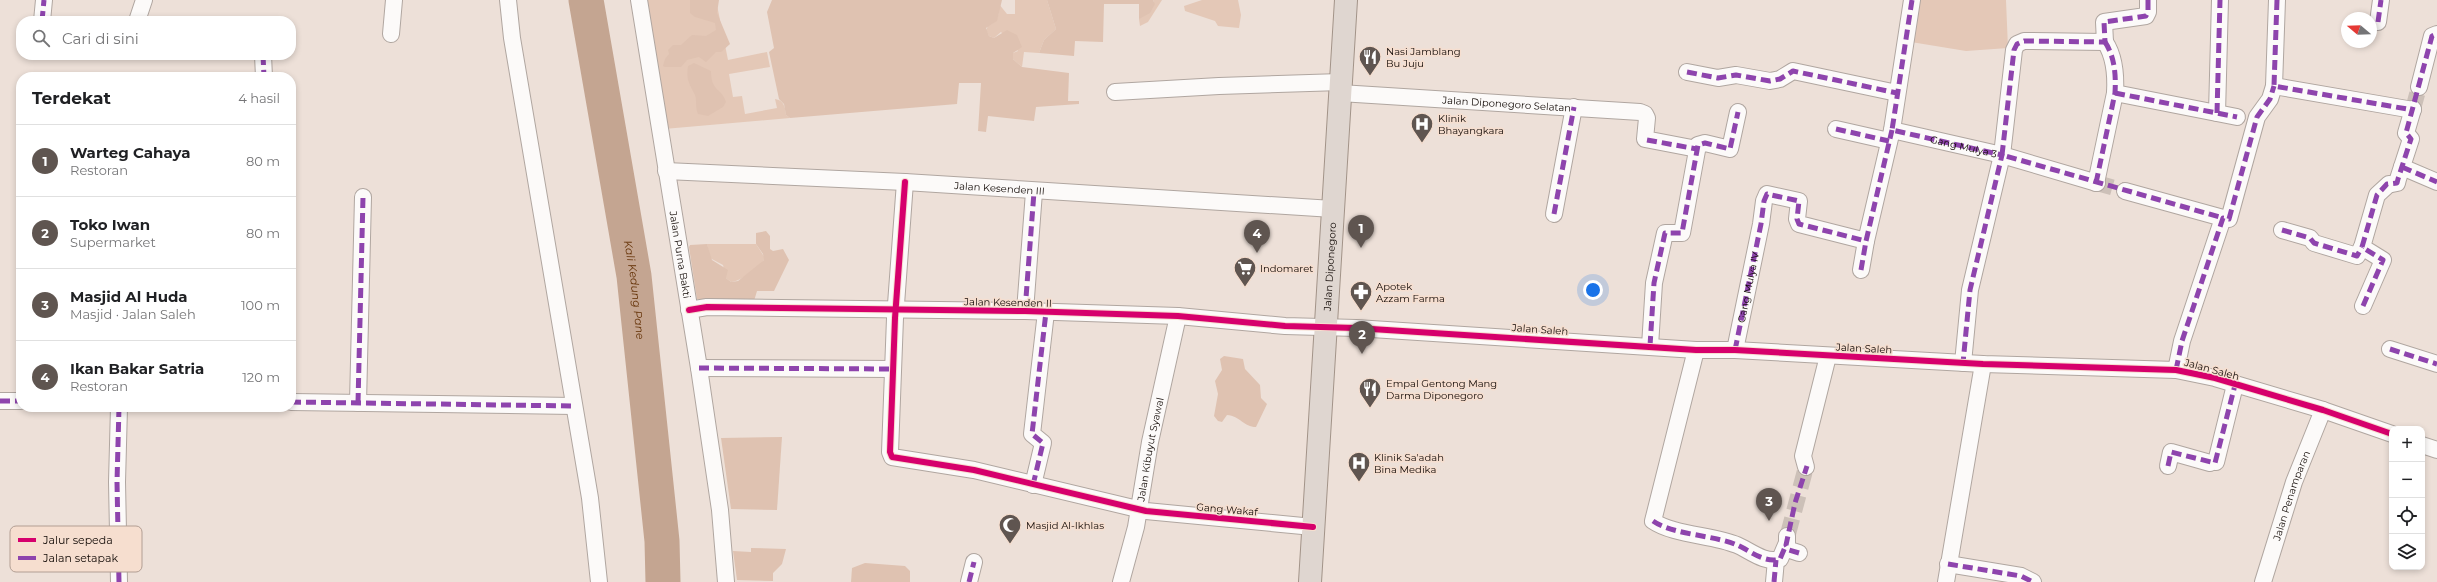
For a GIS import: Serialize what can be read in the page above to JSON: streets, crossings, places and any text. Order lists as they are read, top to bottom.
{
  "streets": {
    "highway": ["Jalan Diponegoro"],
    "street": [
      "Jalan Diponegoro Selatan",
      "Gang Mulya 3",
      "Jalan Kesenden III",
      "Jalan Purna Bakti",
      "Gang Mulya IV",
      "Jalan Kesenden II",
      "Jalan Saleh",
      "Jalan Kibuyut Syawal",
      "Jalan Penamparan",
      "Gang Wakaf"
    ]
  },
  "crossings": [
    ["Jalan Diponegoro Selatan", "Jalan Diponegoro"],
    ["Gang Mulya 3", "Jalan Saleh"],
    ["Jalan Kesenden III", "Jalan Purna Bakti"],
    ["Jalan Kesenden III", "Jalan Diponegoro"],
    ["Jalan Purna Bakti", "Jalan Kesenden II"],
    ["Jalan Diponegoro", "Jalan Kesenden II"],
    ["Jalan Diponegoro", "Jalan Saleh"],
    ["Jalan Diponegoro", "Gang Wakaf"],
    ["Gang Mulya IV", "Jalan Saleh"],
    ["Jalan Kesenden II", "Jalan Saleh"],
    ["Jalan Kesenden II", "Jalan Kibuyut Syawal"],
    ["Jalan Saleh", "Jalan Penamparan"],
    ["Jalan Kibuyut Syawal", "Gang Wakaf"]
  ],
  "water": ["Kali Kedung Pane"],
  "places": {
    "restaurant": ["Nasi Jamblang Bu Juju", "Empal Gentong Mang Darma Diponegoro"],
    "hospital": ["Klinik Bhayangkara", "Klinik Sa'adah Bina Medika"],
    "supermarket": ["Indomaret"],
    "pharmacy": ["Apotek Azzam Farma"],
    "mosque": ["Masjid Al-Ikhlas"]
  },
  "legend": ["Jalur sepeda", "Jalan setapak"],
  "north": "left",
  "page": {
    "search": "Cari di sini",
    "heading": ["Terdekat", "4 hasil"],
    "list": [
      {
        "mark": "1",
        "name": "Warteg Cahaya",
        "note": "Restoran",
        "value": "80 m"
      },
      {
        "mark": "2",
        "name": "Toko Iwan",
        "note": "Supermarket",
        "value": "80 m"
      },
      {
        "mark": "3",
        "name": "Masjid Al Huda",
        "note": "Masjid · Jalan Saleh",
        "value": "100 m"
      },
      {
        "mark": "4",
        "name": "Ikan Bakar Satria",
        "note": "Restoran",
        "value": "120 m"
      }
    ],
    "pins": [
      "1",
      "4",
      "2",
      "3"
    ],
    "map_buttons": ["+", "−"]
  }
}
